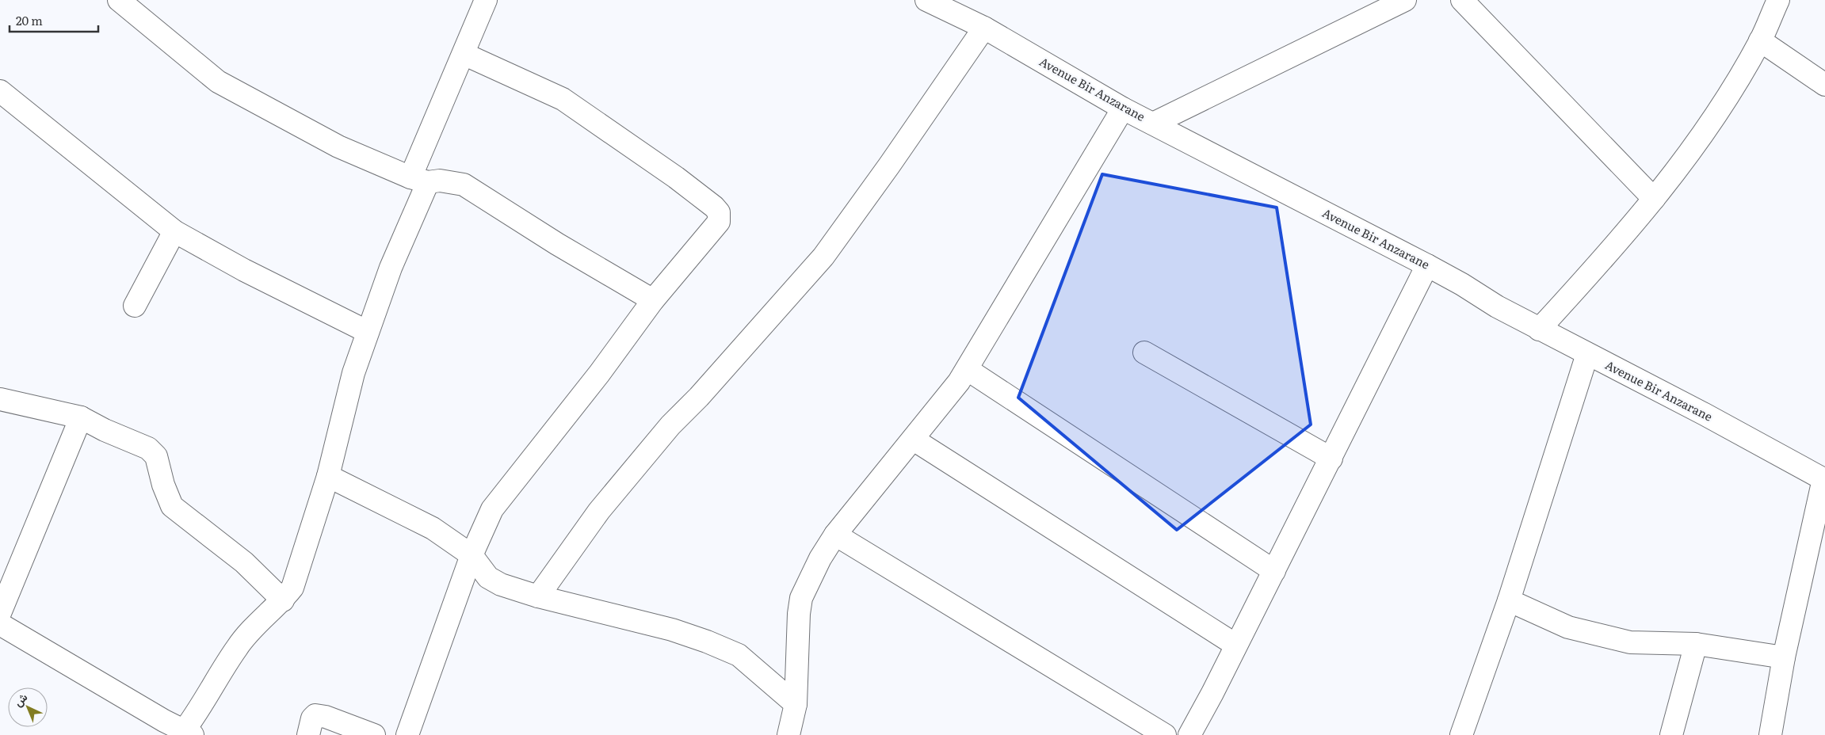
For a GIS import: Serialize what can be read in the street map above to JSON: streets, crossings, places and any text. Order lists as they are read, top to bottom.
{
  "streets": {
    "street": ["Avenue Bir Anzarane"]
  },
  "scale_bar": "20 m",
  "north": "top left"
}
